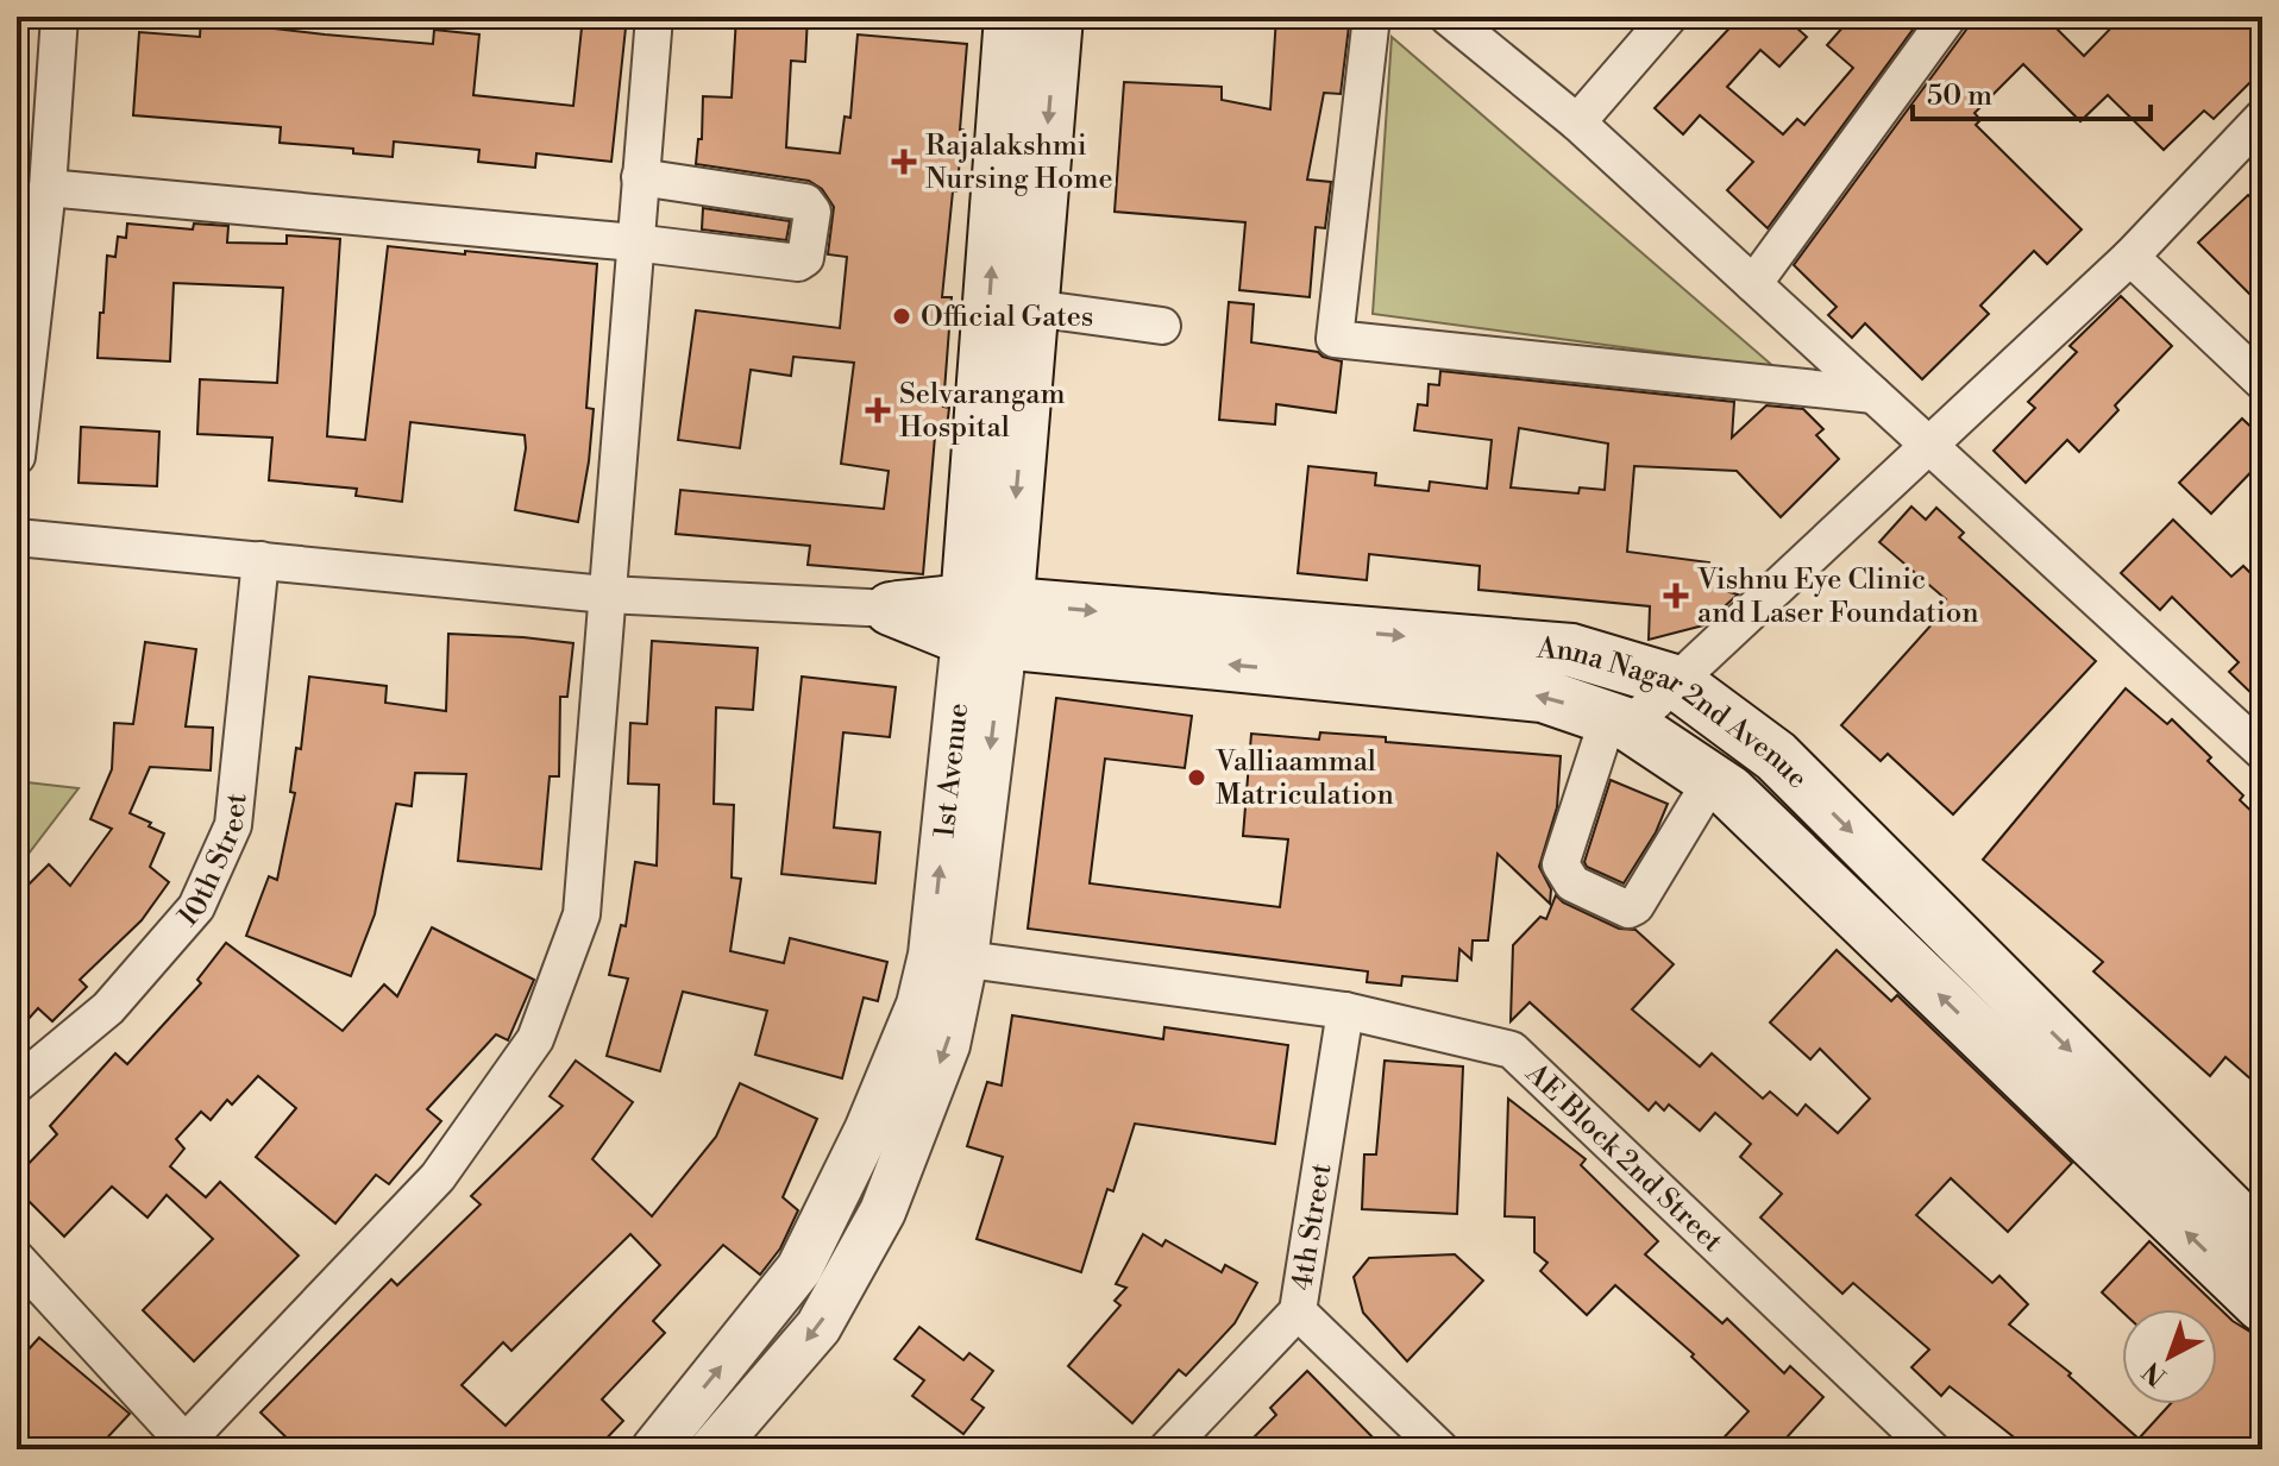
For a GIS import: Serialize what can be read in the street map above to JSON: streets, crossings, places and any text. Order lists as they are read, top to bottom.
{
  "streets": {
    "main road": ["Anna Nagar 2nd Avenue", "1st Avenue"],
    "street": ["10th Street", "AE Block 2nd Street", "4th Street"]
  },
  "crossings": [
    ["Anna Nagar 2nd Avenue", "1st Avenue"],
    ["1st Avenue", "AE Block 2nd Street"],
    ["AE Block 2nd Street", "4th Street"]
  ],
  "places": {
    "health": ["Rajalakshmi Nursing Home", "Selvarangam Hospital", "Vishnu Eye Clinic and Laser Foundation"],
    "other": ["Official Gates", "Valliaammal Matriculation"]
  },
  "scale_bar": "50 m",
  "north": "bottom left"
}
